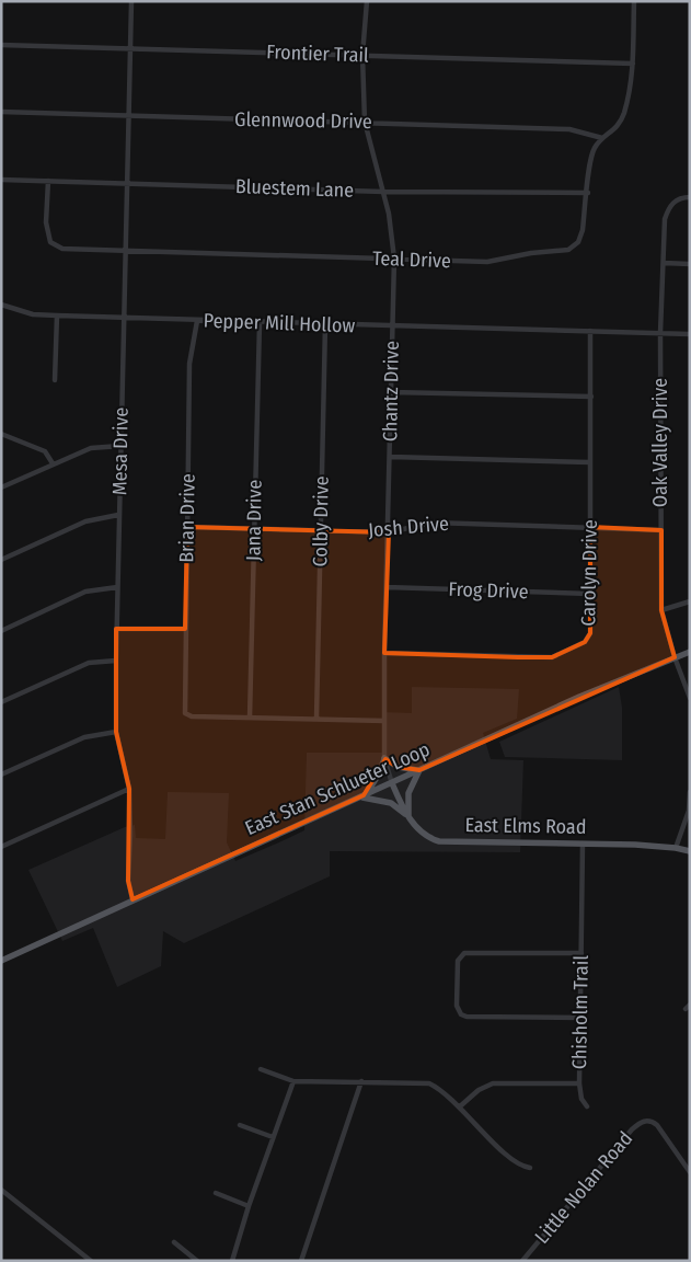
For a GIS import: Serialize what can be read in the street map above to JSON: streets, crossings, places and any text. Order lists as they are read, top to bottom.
{
  "streets": {
    "main road": ["East Stan Schlueter Loop", "East Elms Road"],
    "street": [
      "Frontier Trail",
      "Glennwood Drive",
      "Bluestem Lane",
      "Teal Drive",
      "Pepper Mill Hollow",
      "Chantz Drive",
      "Oak Valley Drive",
      "Mesa Drive",
      "Brian Drive",
      "Jana Drive",
      "Colby Drive",
      "Josh Drive",
      "Carolyn Drive",
      "Frog Drive",
      "Chisholm Trail",
      "Little Nolan Road"
    ]
  },
  "crossings": [
    ["Frontier Trail", "Teal Drive"],
    ["Frontier Trail", "Chantz Drive"],
    ["Frontier Trail", "Mesa Drive"],
    ["Glennwood Drive", "Teal Drive"],
    ["Glennwood Drive", "Chantz Drive"],
    ["Glennwood Drive", "Mesa Drive"],
    ["Bluestem Lane", "Teal Drive"],
    ["Bluestem Lane", "Chantz Drive"],
    ["Bluestem Lane", "Mesa Drive"],
    ["Teal Drive", "Chantz Drive"],
    ["Teal Drive", "Mesa Drive"],
    ["Pepper Mill Hollow", "Chantz Drive"],
    ["Pepper Mill Hollow", "Oak Valley Drive"],
    ["Pepper Mill Hollow", "Mesa Drive"],
    ["Pepper Mill Hollow", "Brian Drive"],
    ["Pepper Mill Hollow", "Jana Drive"],
    ["Pepper Mill Hollow", "Colby Drive"],
    ["Pepper Mill Hollow", "Carolyn Drive"],
    ["Chantz Drive", "Josh Drive"],
    ["Chantz Drive", "Carolyn Drive"],
    ["Chantz Drive", "Frog Drive"],
    ["Chantz Drive", "East Stan Schlueter Loop"],
    ["Chantz Drive", "East Elms Road"],
    ["Oak Valley Drive", "Josh Drive"],
    ["Oak Valley Drive", "East Stan Schlueter Loop"],
    ["Mesa Drive", "East Stan Schlueter Loop"],
    ["Brian Drive", "Jana Drive"],
    ["Brian Drive", "Josh Drive"],
    ["Jana Drive", "Josh Drive"],
    ["Colby Drive", "Josh Drive"],
    ["Josh Drive", "Carolyn Drive"],
    ["Carolyn Drive", "Frog Drive"],
    ["East Stan Schlueter Loop", "East Elms Road"],
    ["East Elms Road", "Chisholm Trail"]
  ]
}
